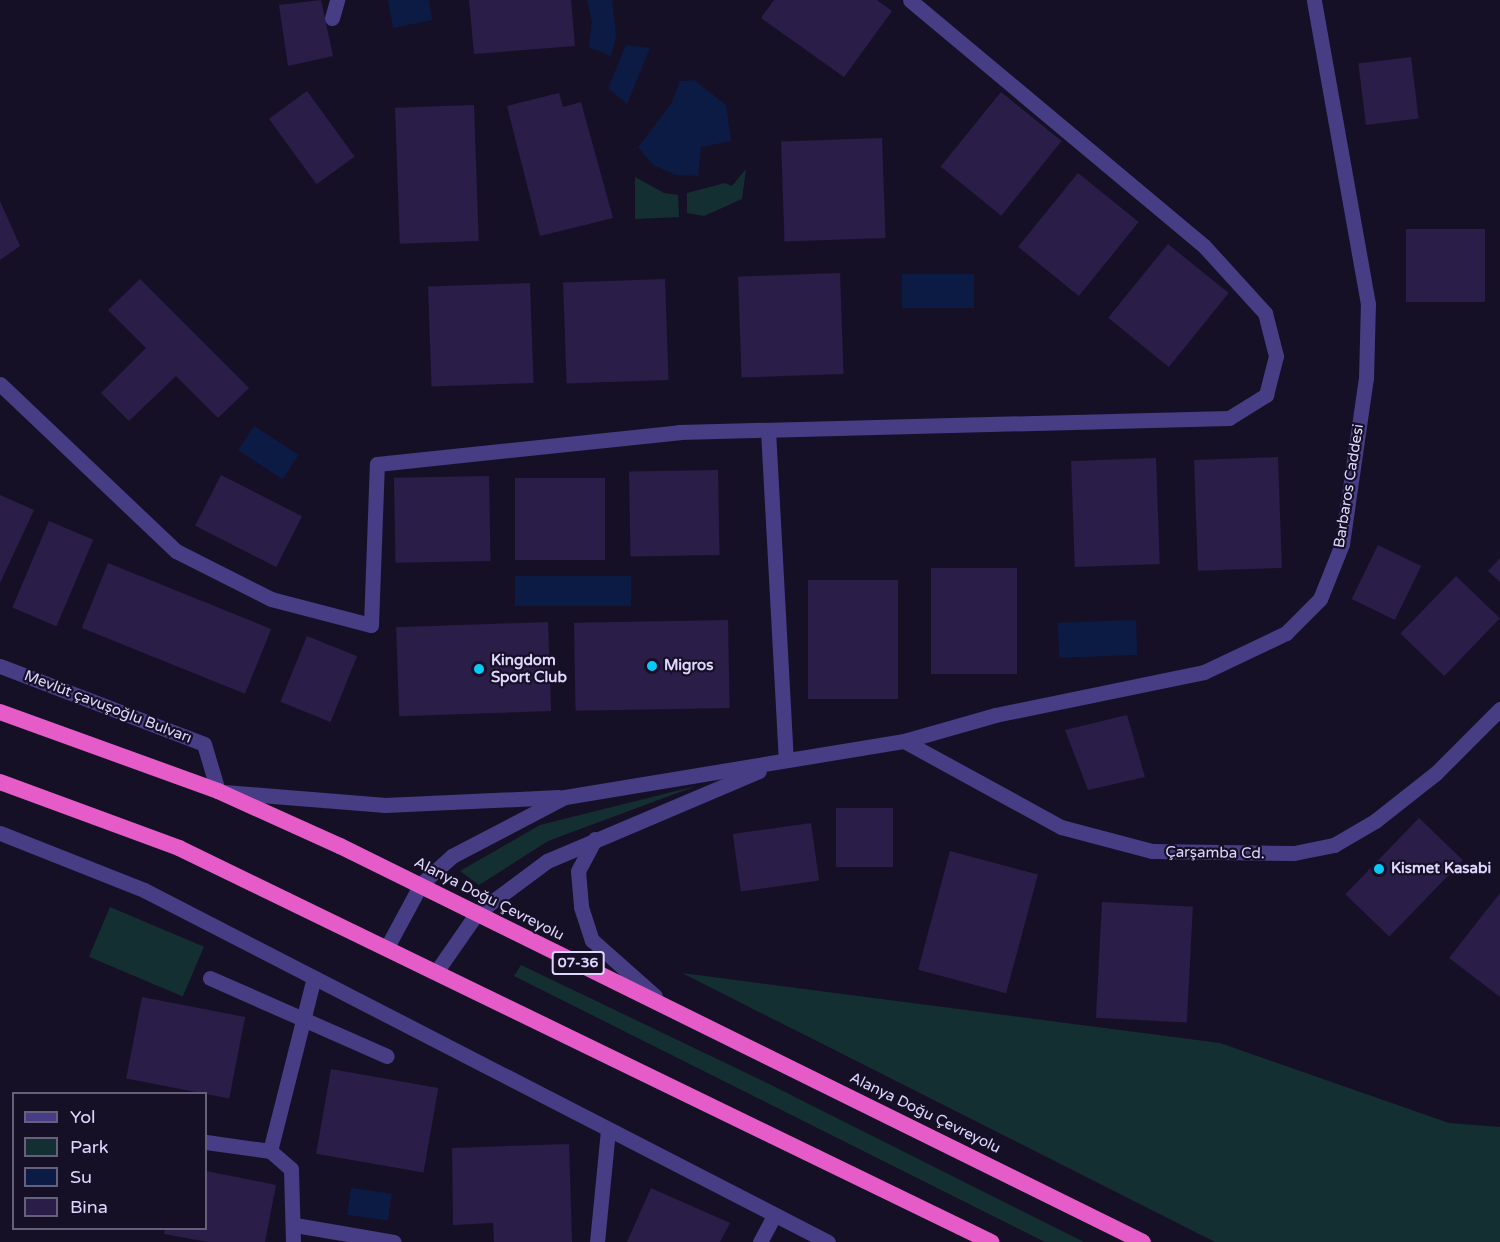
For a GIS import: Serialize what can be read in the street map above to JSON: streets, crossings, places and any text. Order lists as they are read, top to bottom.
{
  "streets": {
    "highway": ["Alanya Doğu Çevreyolu", "07-36"],
    "street": ["Barbaros Caddesi", "Mevlüt çavuşoğlu Bulvarı", "Çarşamba Cd."]
  },
  "crossings": [
    ["Barbaros Caddesi", "Çarşamba Cd."],
    ["Mevlüt çavuşoğlu Bulvarı", "Alanya Doğu Çevreyolu"]
  ],
  "places": ["Migros", "Kingdom Sport Club", "Kismet Kasabi"],
  "legend": [
    "Yol",
    "Park",
    "Su",
    "Bina"
  ]
}
